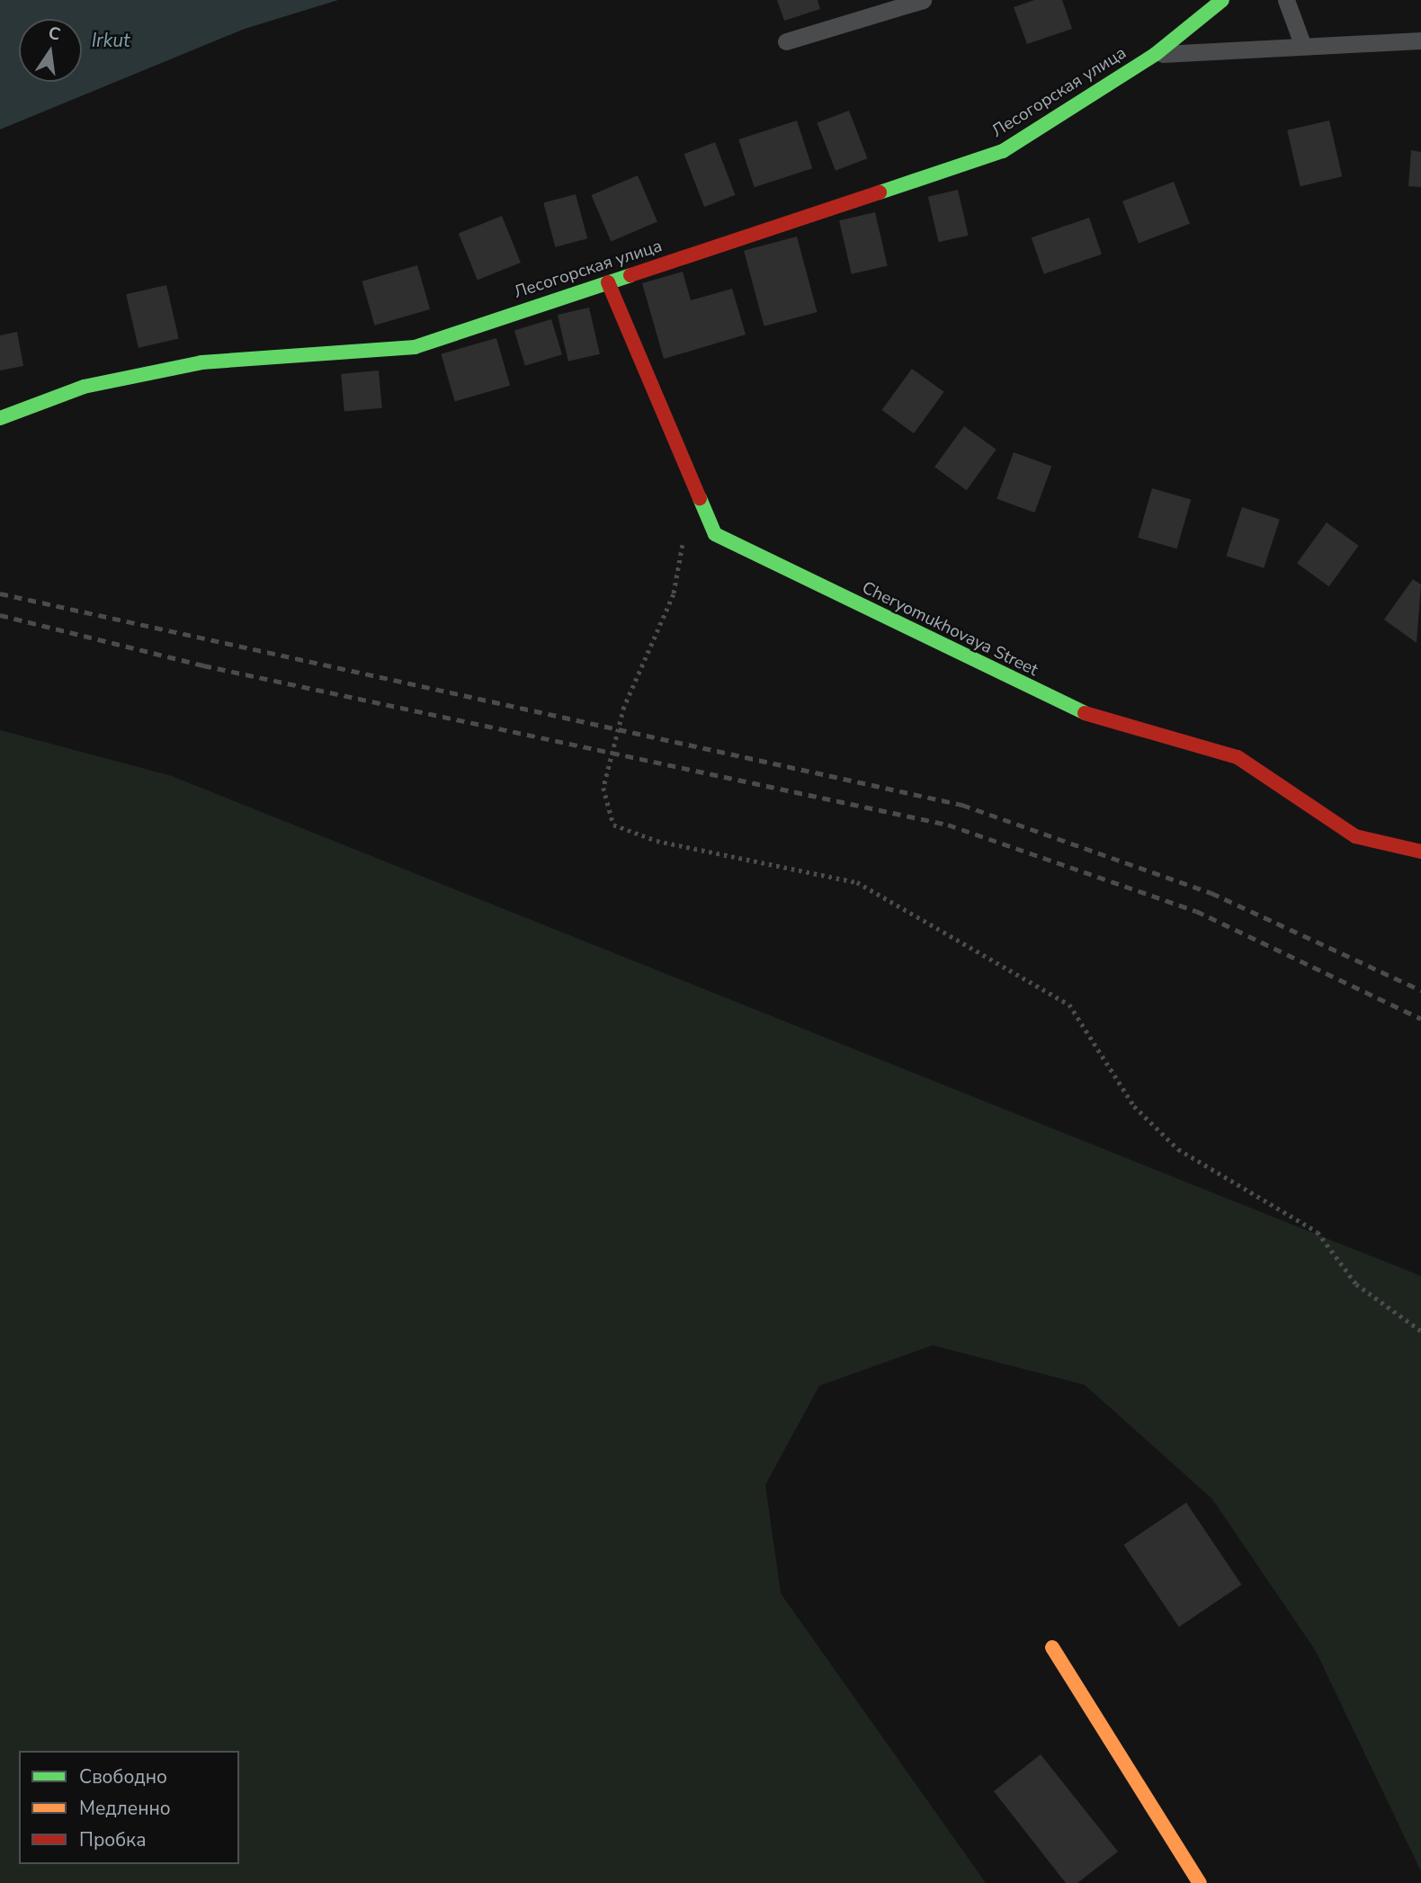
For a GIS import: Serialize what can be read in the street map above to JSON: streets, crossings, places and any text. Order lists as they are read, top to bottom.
{
  "streets": {
    "street": ["Лесогорская улица", "Cheryomukhovaya Street"]
  },
  "crossings": [
    ["Лесогорская улица", "Cheryomukhovaya Street"]
  ],
  "water": ["Irkut"],
  "legend": ["Свободно", "Медленно", "Пробка"],
  "north": "top"
}
